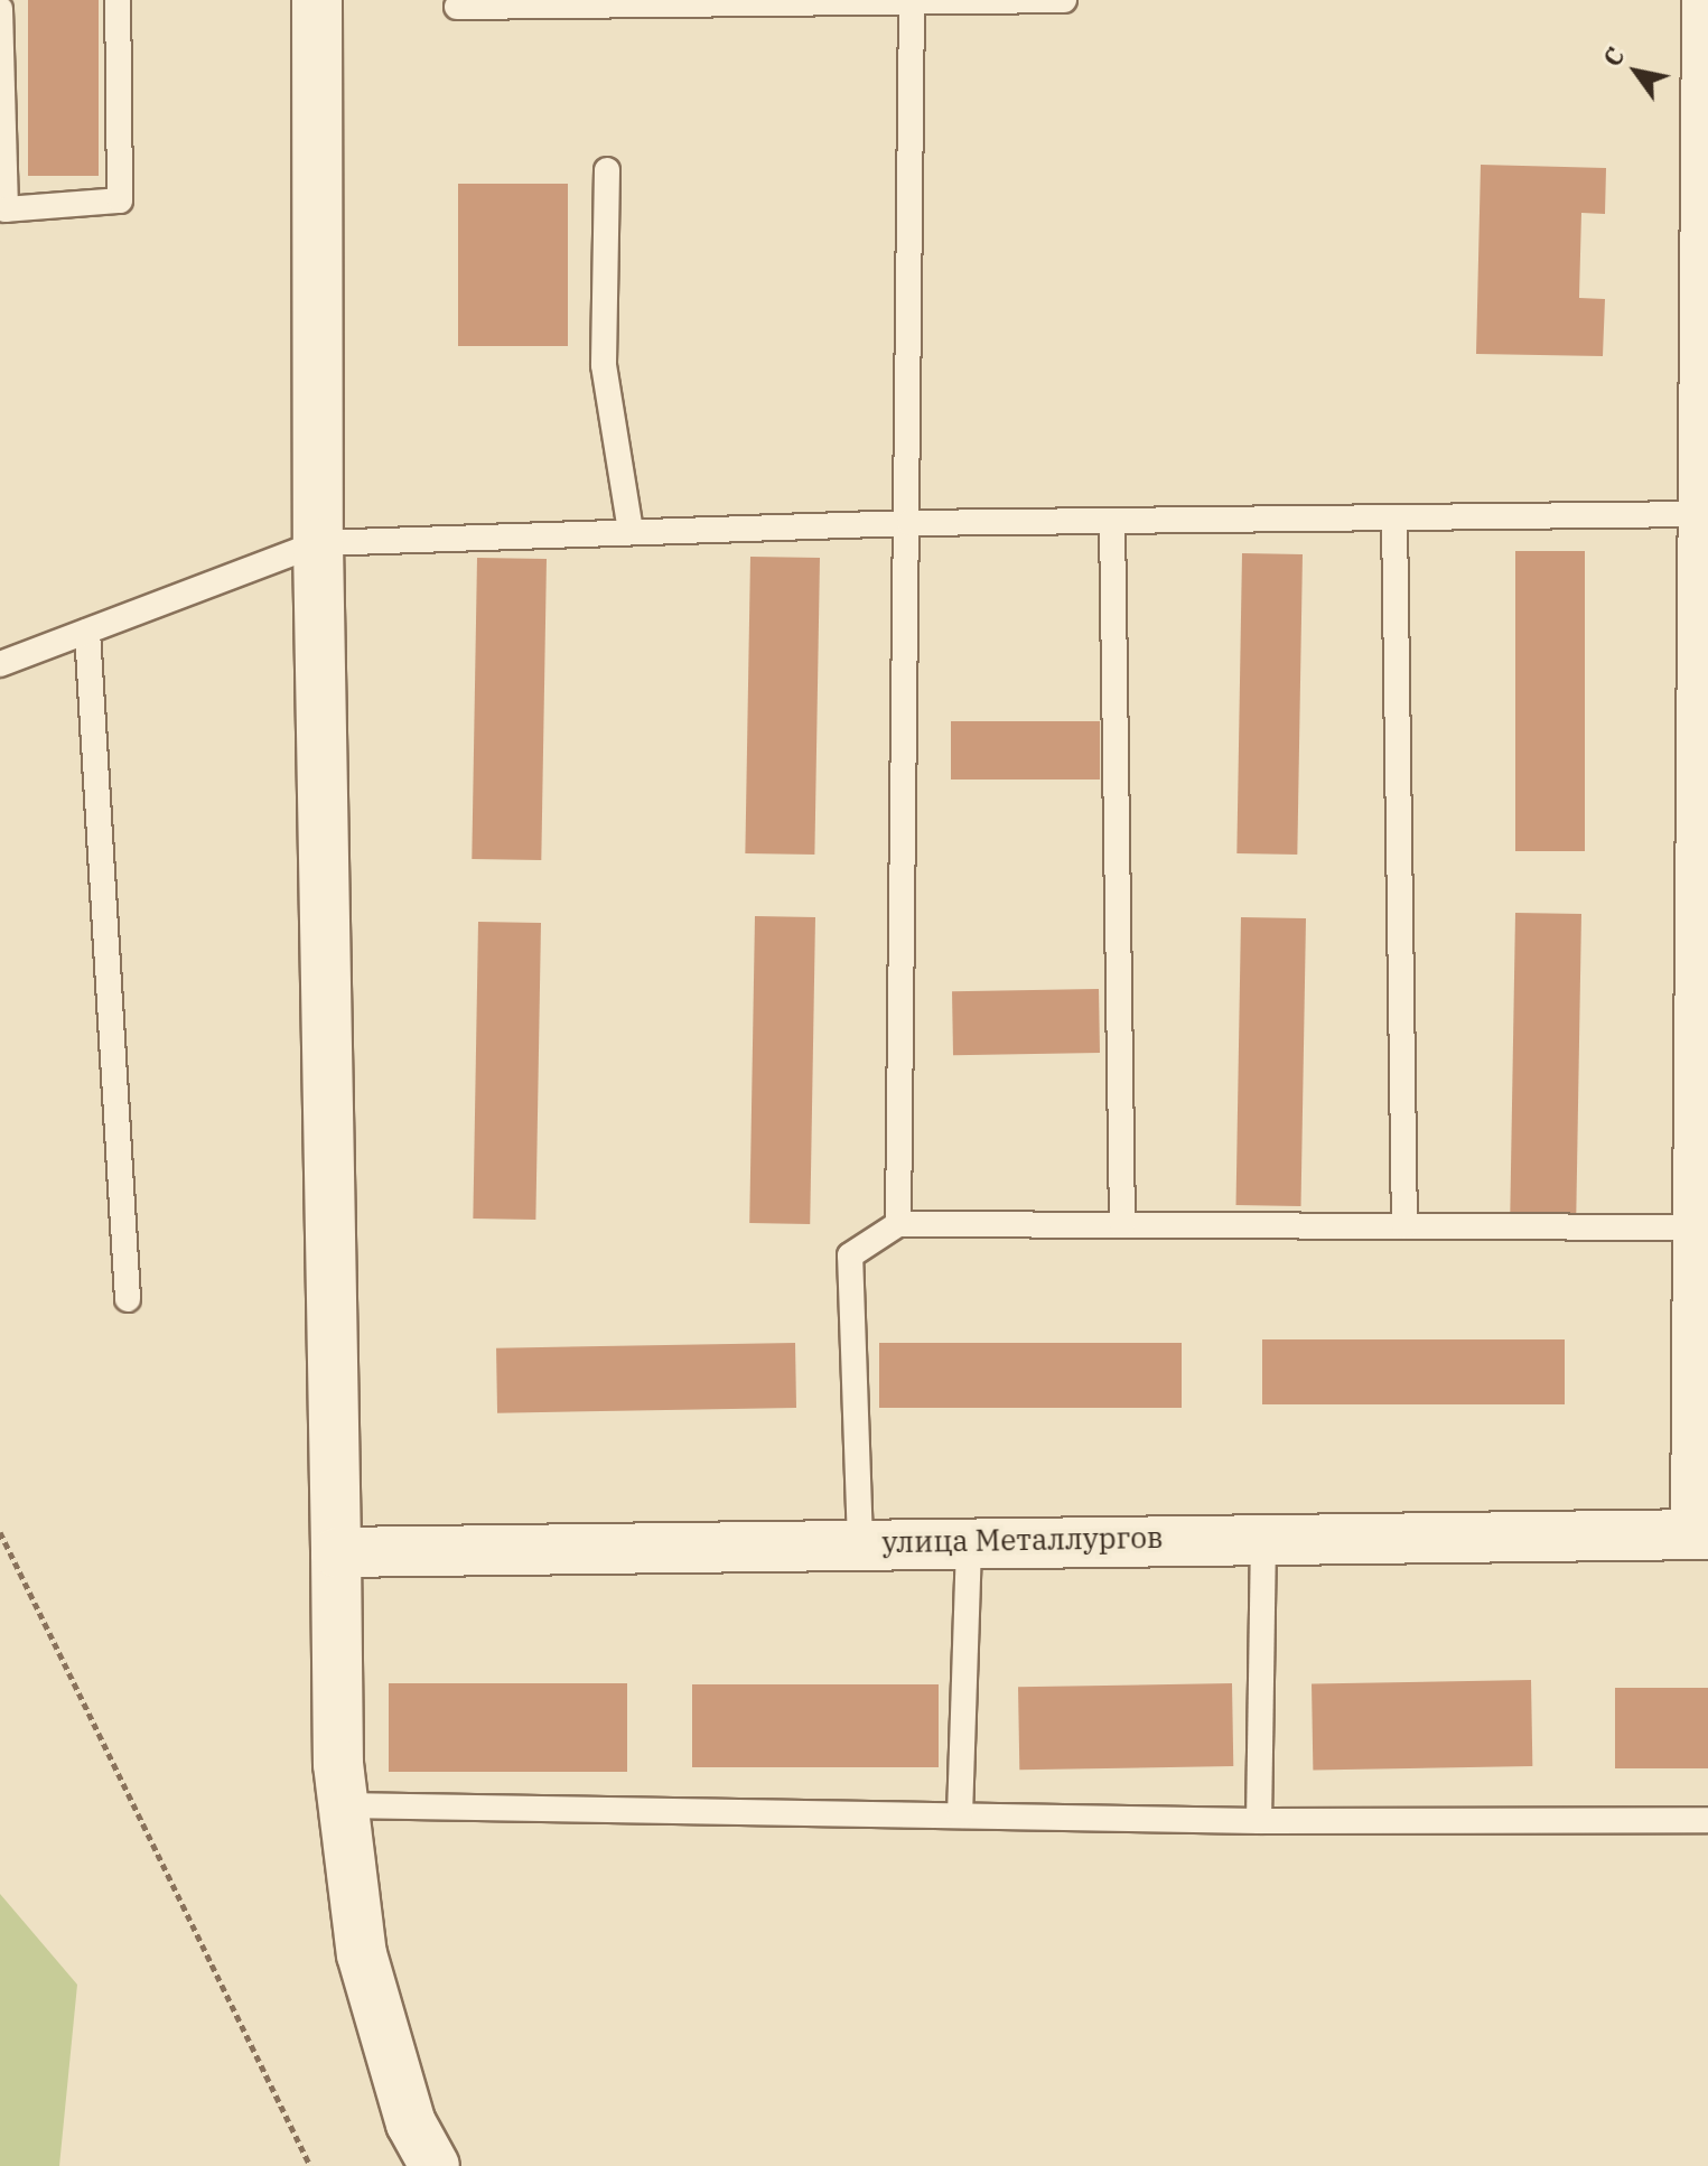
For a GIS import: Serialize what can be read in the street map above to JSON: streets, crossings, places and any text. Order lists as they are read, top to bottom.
{
  "streets": {
    "main road": ["улица Металлургов"]
  },
  "north": "top left"
}
